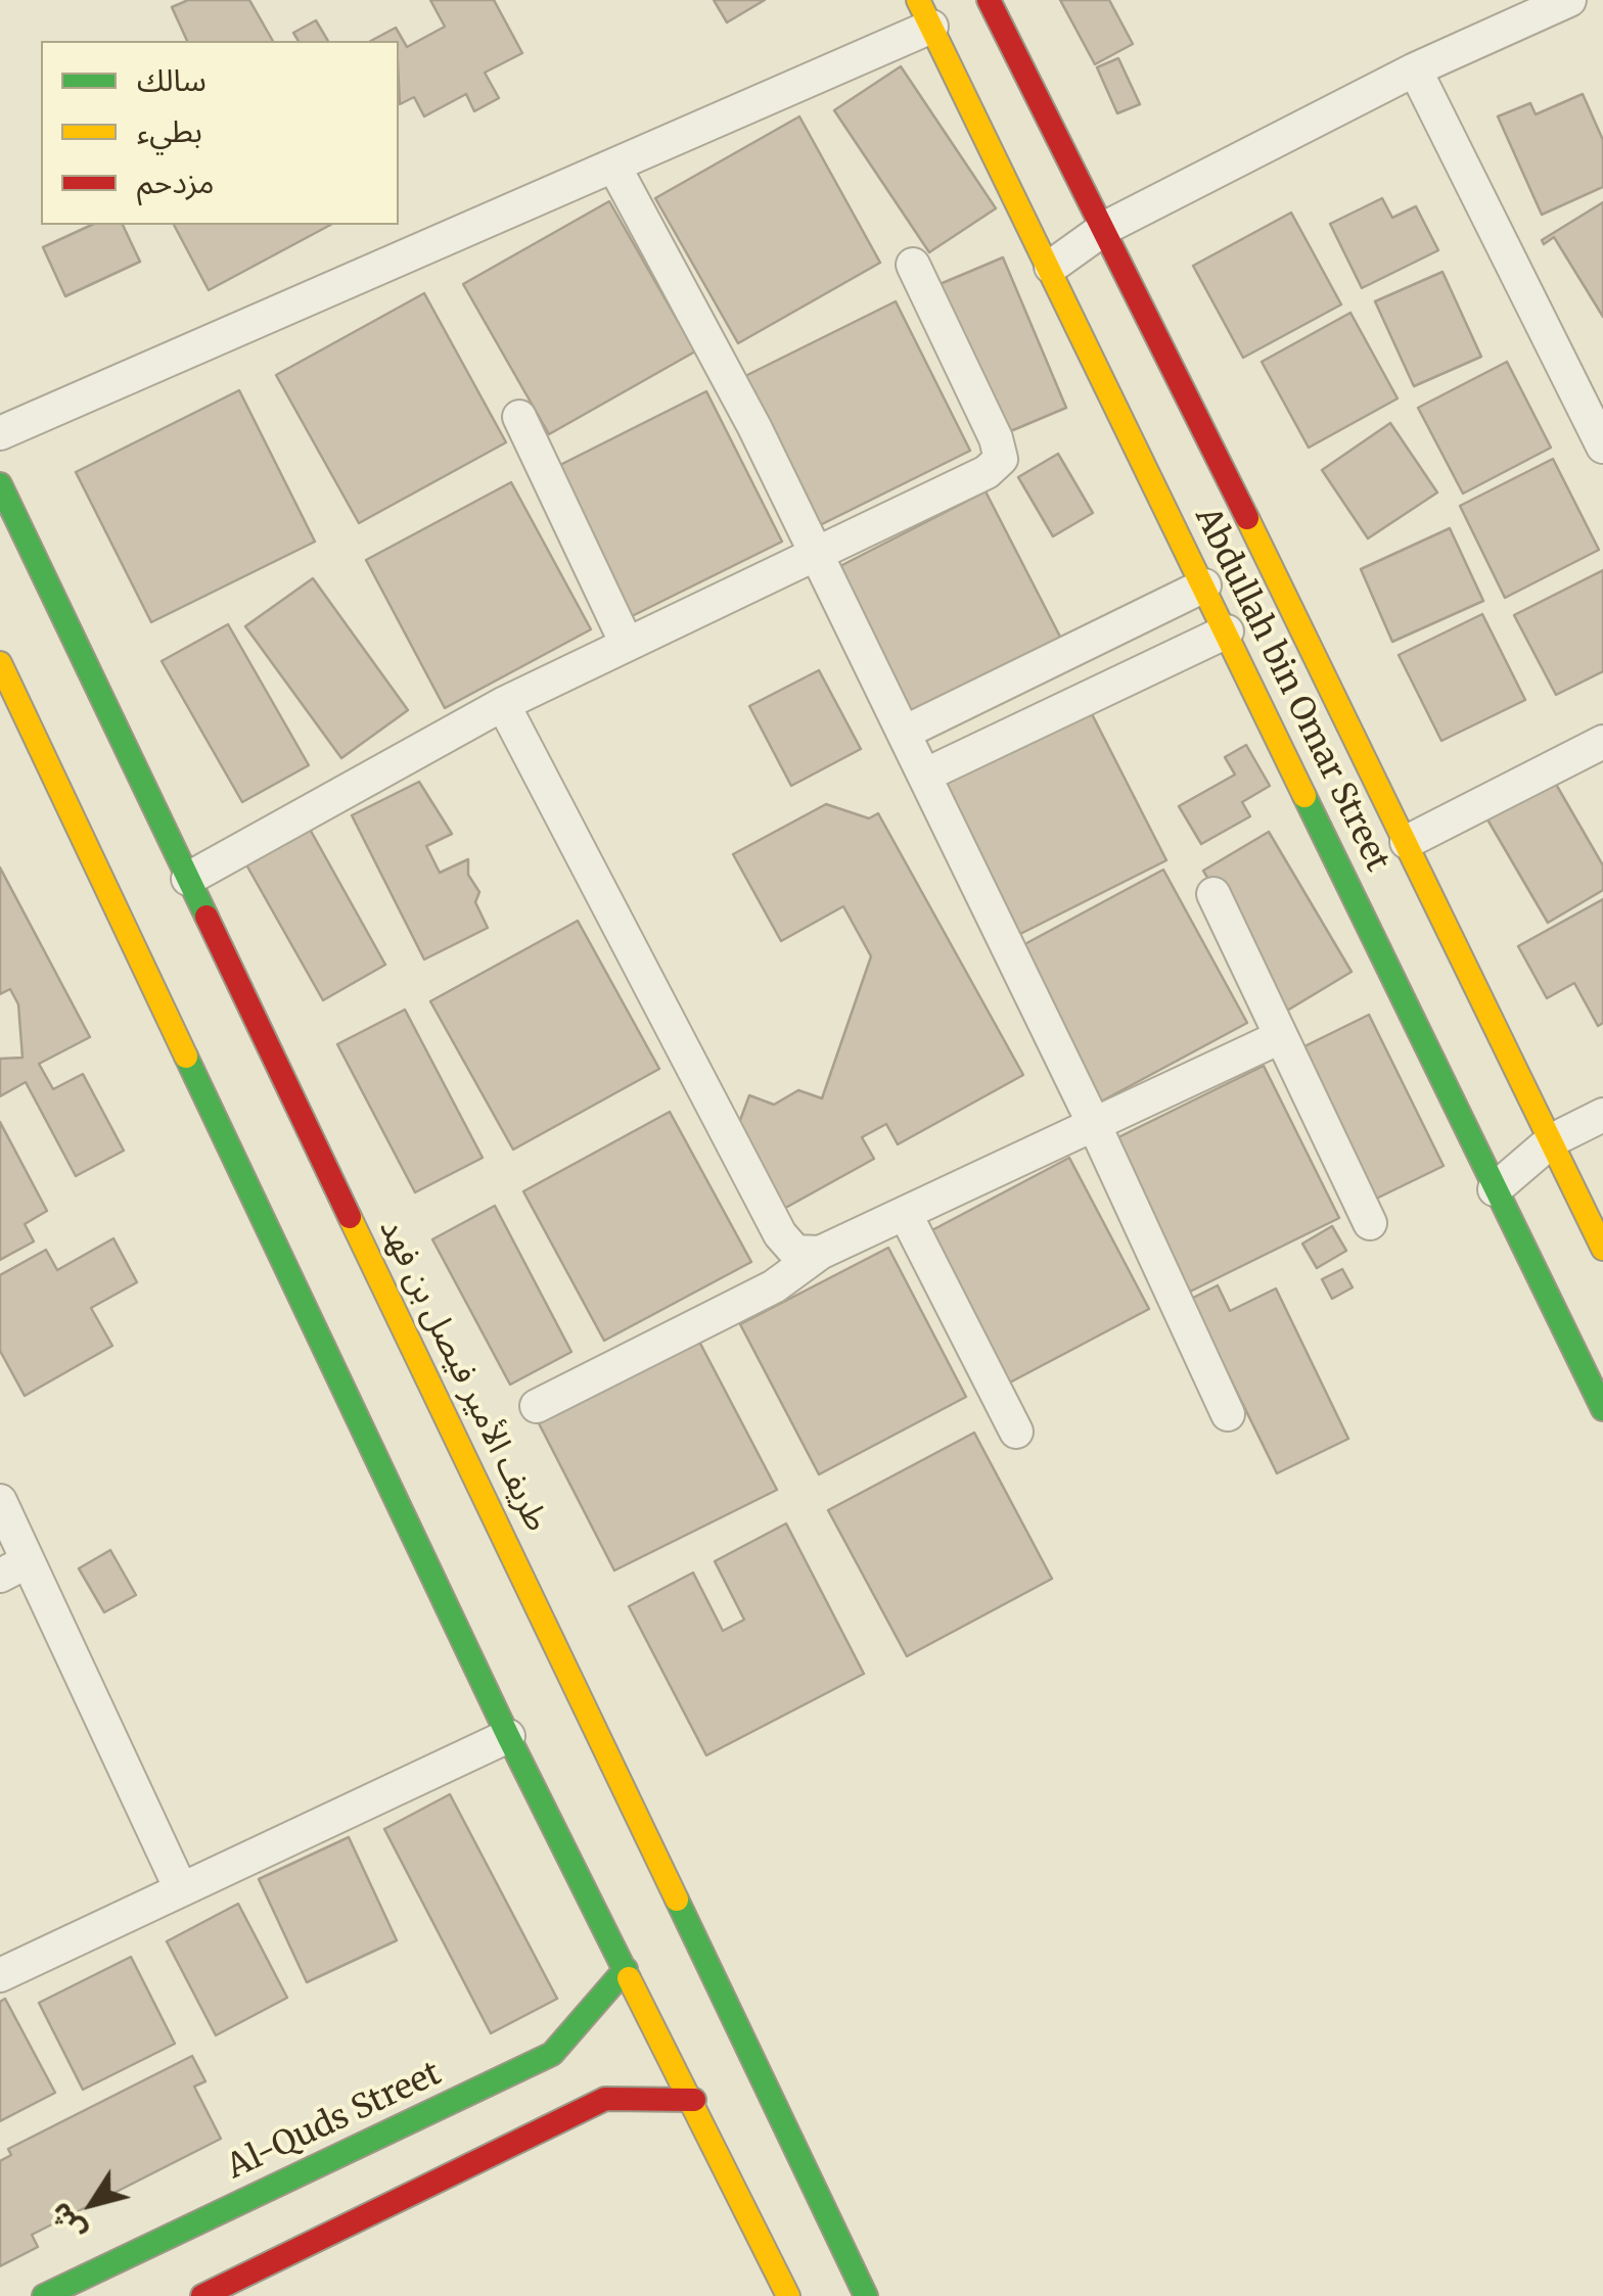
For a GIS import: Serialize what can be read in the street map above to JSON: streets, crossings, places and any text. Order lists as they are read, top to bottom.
{
  "streets": {
    "street": ["Abdullah bin Omar Street", "طريف الأمير فيصل بن فهد", "Al-Quds Street"]
  },
  "legend": ["سالك", "بطيء", "مزدحم"],
  "north": "bottom left"
}
